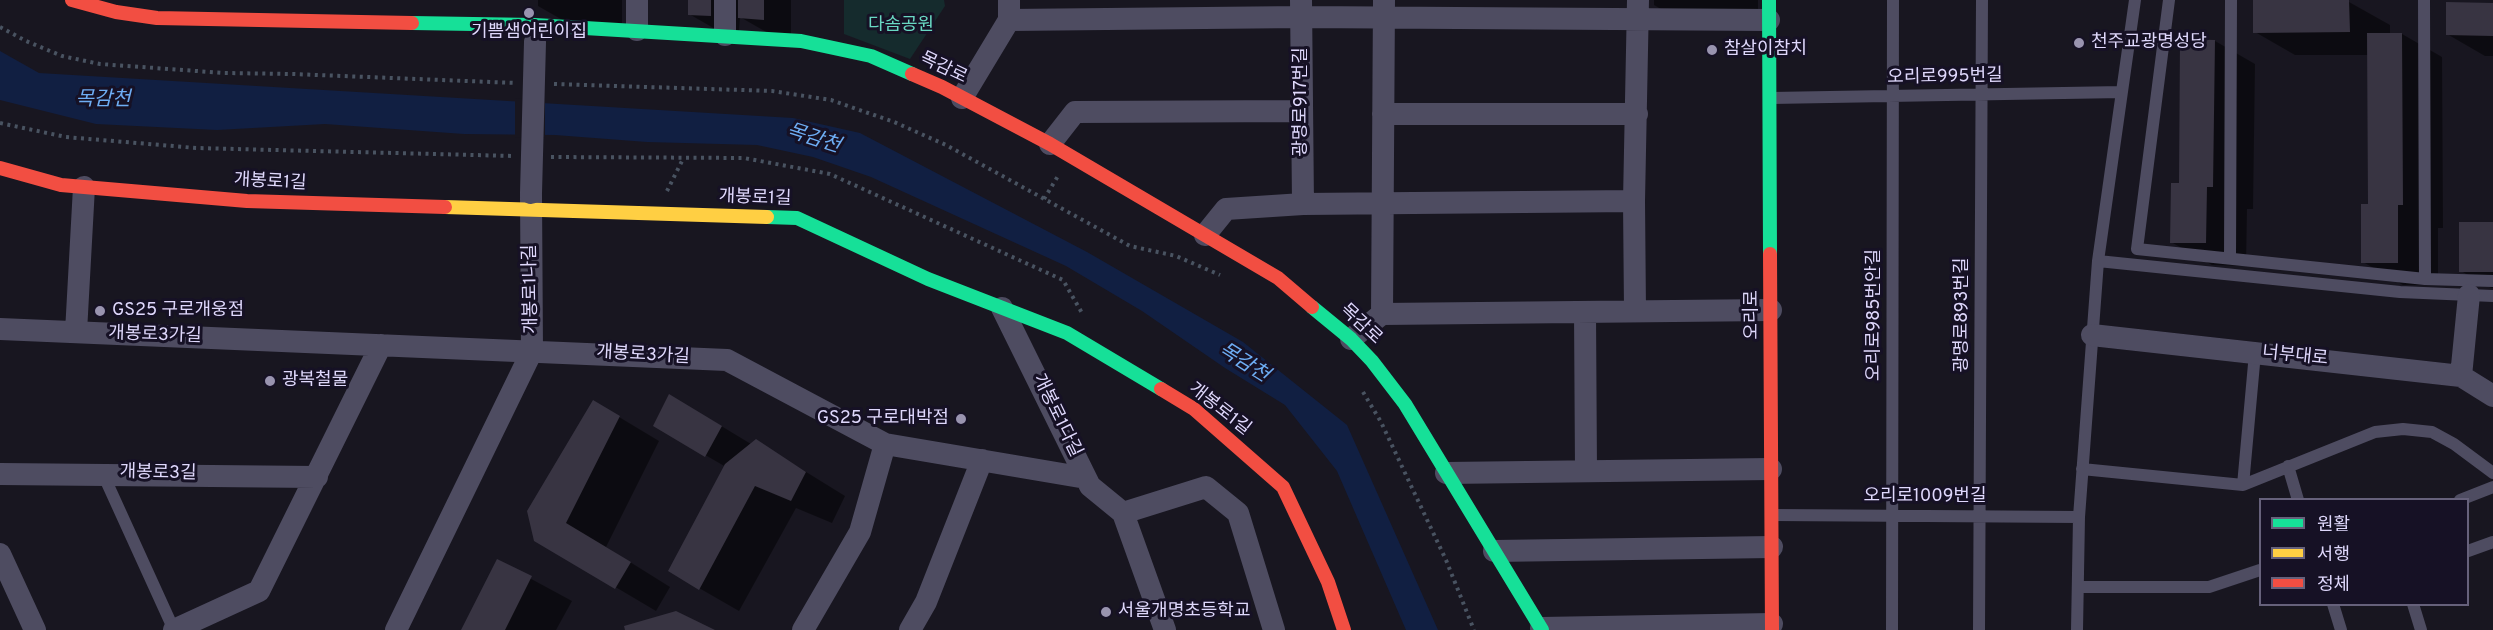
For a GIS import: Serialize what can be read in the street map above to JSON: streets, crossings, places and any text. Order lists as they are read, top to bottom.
{
  "streets": {
    "street": [
      "목감로",
      "광명로917번길",
      "개봉로1길",
      "개봉로1나길",
      "오리로",
      "개봉로3가길",
      "너부대로",
      "개봉로1다길",
      "개봉로3길"
    ],
    "lane": [
      "오리로995번길",
      "오리로985번안길",
      "광명로893번길",
      "오리로1009번길"
    ]
  },
  "crossings": [
    ["목감로", "개봉로1나길"],
    ["오리로995번길", "오리로"],
    ["오리로995번길", "오리로985번안길"],
    ["오리로995번길", "광명로893번길"],
    ["개봉로1길", "개봉로1나길"],
    ["개봉로1길", "개봉로1다길"],
    ["개봉로1나길", "개봉로3가길"],
    ["오리로", "오리로1009번길"],
    ["오리로985번안길", "오리로1009번길"],
    ["광명로893번길", "오리로1009번길"],
    ["개봉로3가길", "개봉로1다길"]
  ],
  "water": ["목감천"],
  "parks": ["다솜공원"],
  "places": [
    "기쁨샘어린이집",
    "천주교광명성당",
    "참살이참치",
    "GS25 구로개웅점",
    "광복철물",
    "GS25 구로대박점",
    "서울개명초등학교"
  ],
  "legend": ["원활", "서행", "정체"]
}
